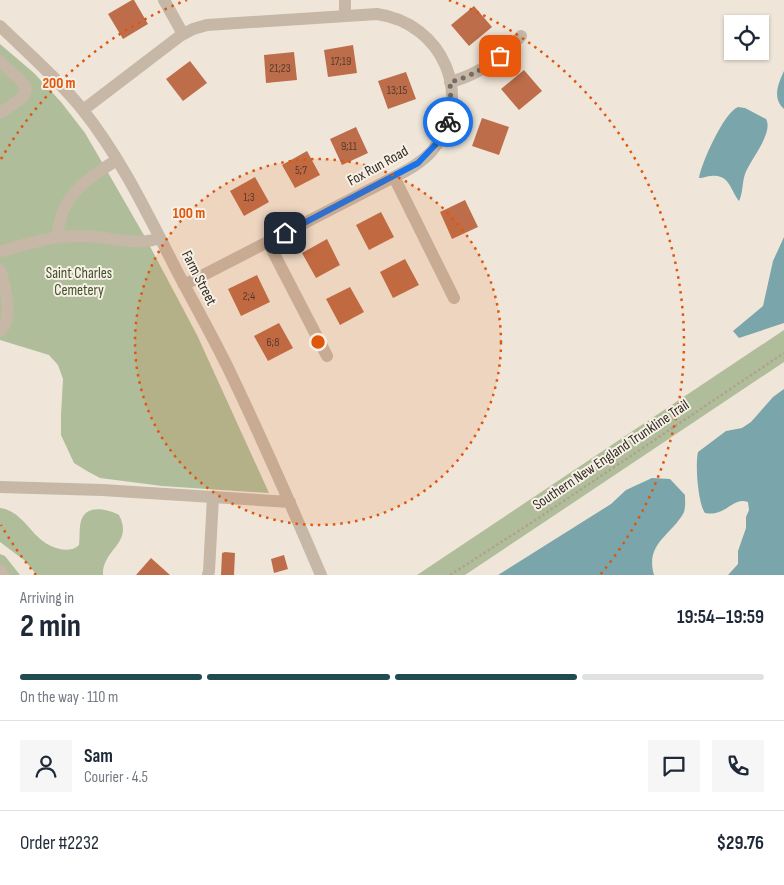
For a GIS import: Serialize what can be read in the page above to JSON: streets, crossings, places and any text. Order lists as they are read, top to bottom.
{
  "streets": {
    "street": ["Fox Run Road", "Farm Street"],
    "path": ["Southern New England Trunkline Trail"]
  },
  "crossings": [
    ["Fox Run Road", "Farm Street"]
  ],
  "parks": ["Saint Charles Cemetery"],
  "house_numbers": [
    "17;19",
    "21;23",
    "13;15",
    "9;11",
    "5;7",
    "1;3",
    "2;4",
    "6;8"
  ],
  "page": {
    "heading": ["2 min", "Arriving in", "19:54–19:59"],
    "panel": [
      "Sam",
      "Courier · 4.5",
      "Order #2232",
      "$29.76"
    ],
    "bar": "On the way · 110 m"
  },
  "rings": ["200 m", "100 m"]
}
